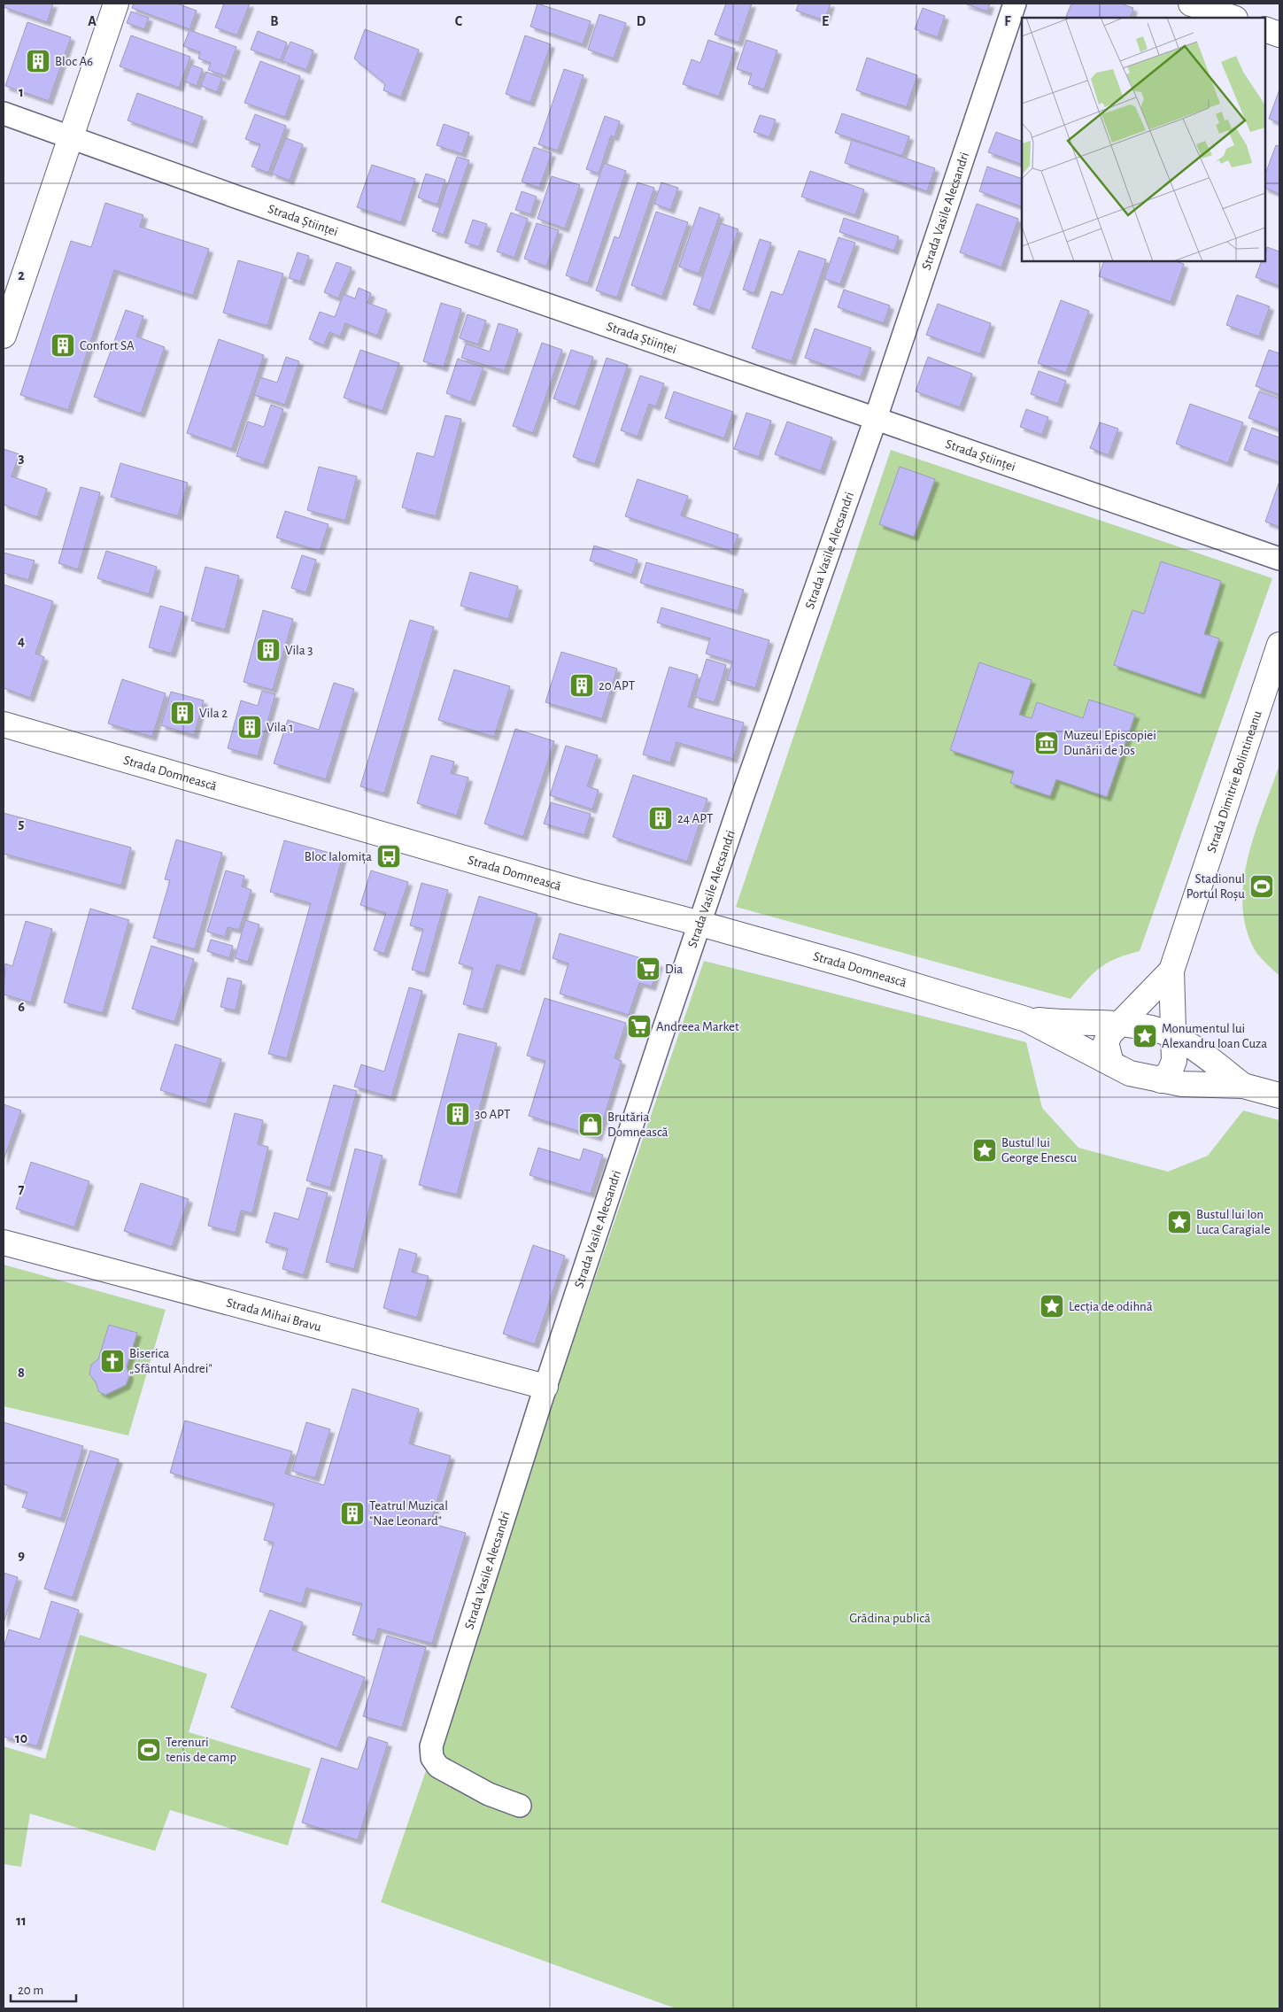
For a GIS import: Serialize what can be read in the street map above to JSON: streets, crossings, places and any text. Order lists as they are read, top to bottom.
{
  "streets": {
    "main road": ["Strada Domnească", "Strada Dimitrie Bolintineanu", "Strada Mihai Bravu"],
    "street": ["Strada Vasile Alecsandri", "Strada Științei"]
  },
  "crossings": [
    ["Strada Vasile Alecsandri", "Strada Științei"],
    ["Strada Vasile Alecsandri", "Strada Domnească"],
    ["Strada Vasile Alecsandri", "Strada Mihai Bravu"],
    ["Strada Domnească", "Strada Dimitrie Bolintineanu"]
  ],
  "parks": ["Grădina publică"],
  "places": {
    "building": [
      "Bloc A6",
      "Confort SA",
      "Vila 3",
      "20 APT",
      "Vila 2",
      "Vila 1",
      "24 APT",
      "30 APT",
      "Teatrul Muzical \"Nae Leonard\""
    ],
    "museum": ["Muzeul Episcopiei Dunării de Jos"],
    "bus stop": ["Bloc Ialomița"],
    "sports": ["Stadionul Portul Roșu", "Terenuri tenis de camp"],
    "supermarket": ["Dia", "Andreea Market"],
    "place": [
      "Monumentul lui Alexandru Ioan Cuza",
      "Bustul lui George Enescu",
      "Bustul lui Ion Luca Caragiale",
      "Lecția de odihnă"
    ],
    "shop": ["Brutăria Domnească"],
    "church": ["Biserica „Sfântul Andrei\""]
  },
  "scale_bar": "20 m",
  "grid": {
    "columns": [
      "A",
      "B",
      "C",
      "D",
      "E",
      "F"
    ],
    "rows": [
      "1",
      "2",
      "3",
      "4",
      "5",
      "6",
      "7",
      "8",
      "9",
      "10",
      "11"
    ]
  }
}
